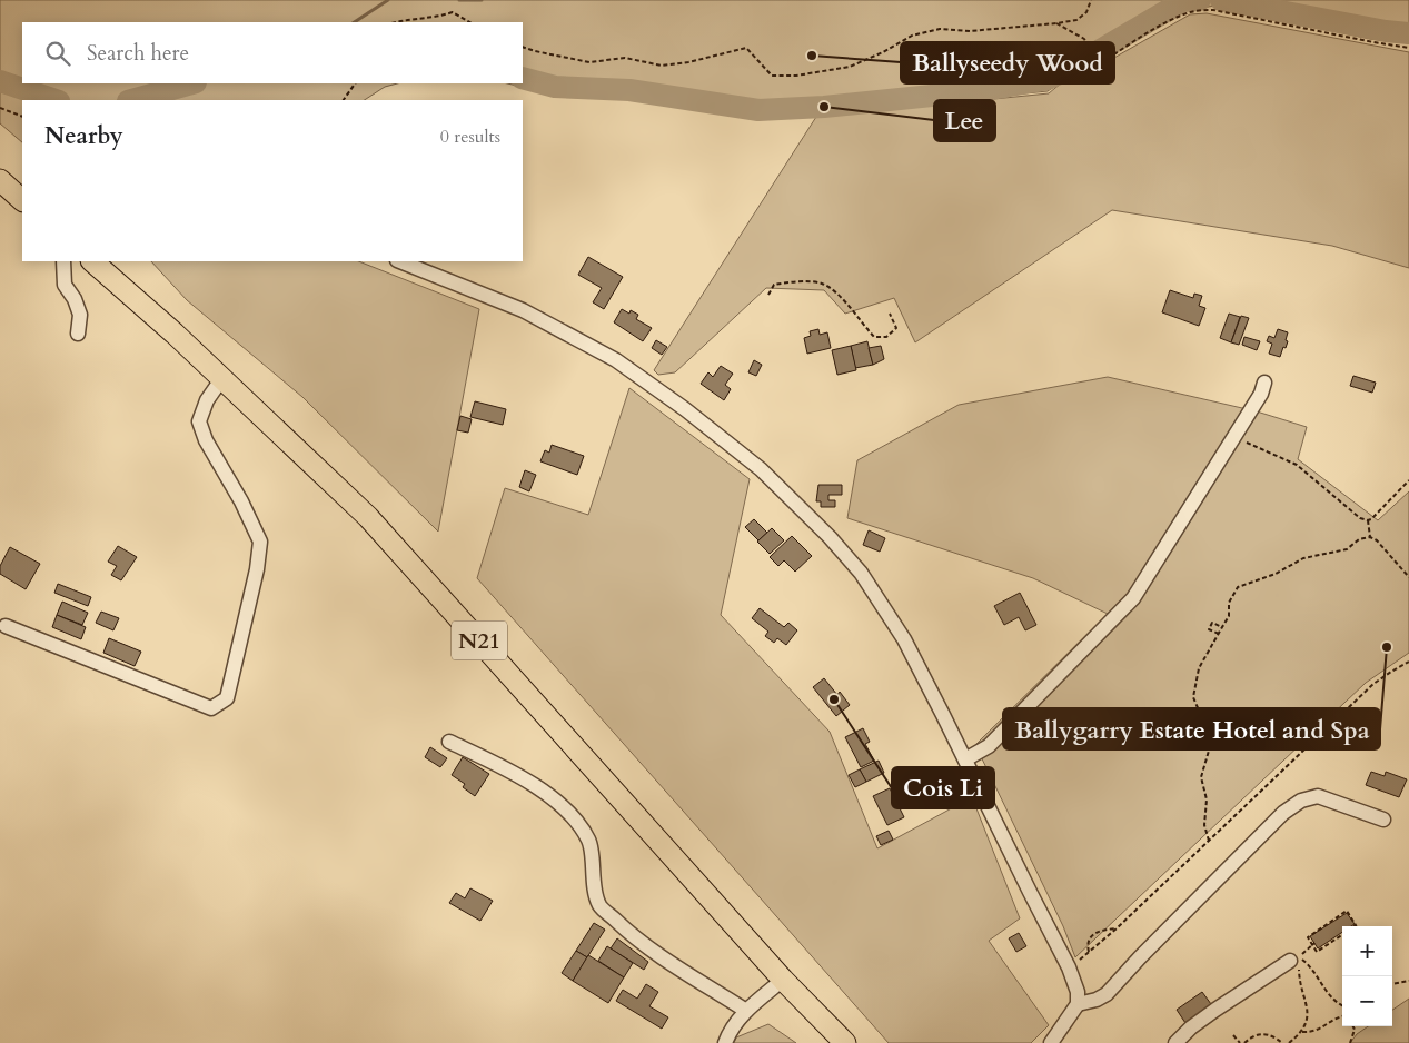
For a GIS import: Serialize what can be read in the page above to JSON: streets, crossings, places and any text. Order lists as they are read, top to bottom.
{
  "streets": {
    "highway": ["N21"]
  },
  "places": [
    "Ballyseedy Wood",
    "Lee",
    "Ballygarry Estate Hotel and Spa",
    "Cois Li"
  ],
  "page": {
    "search": "Search here",
    "heading": ["Nearby", "0 results"],
    "map_buttons": ["+", "−"]
  }
}
